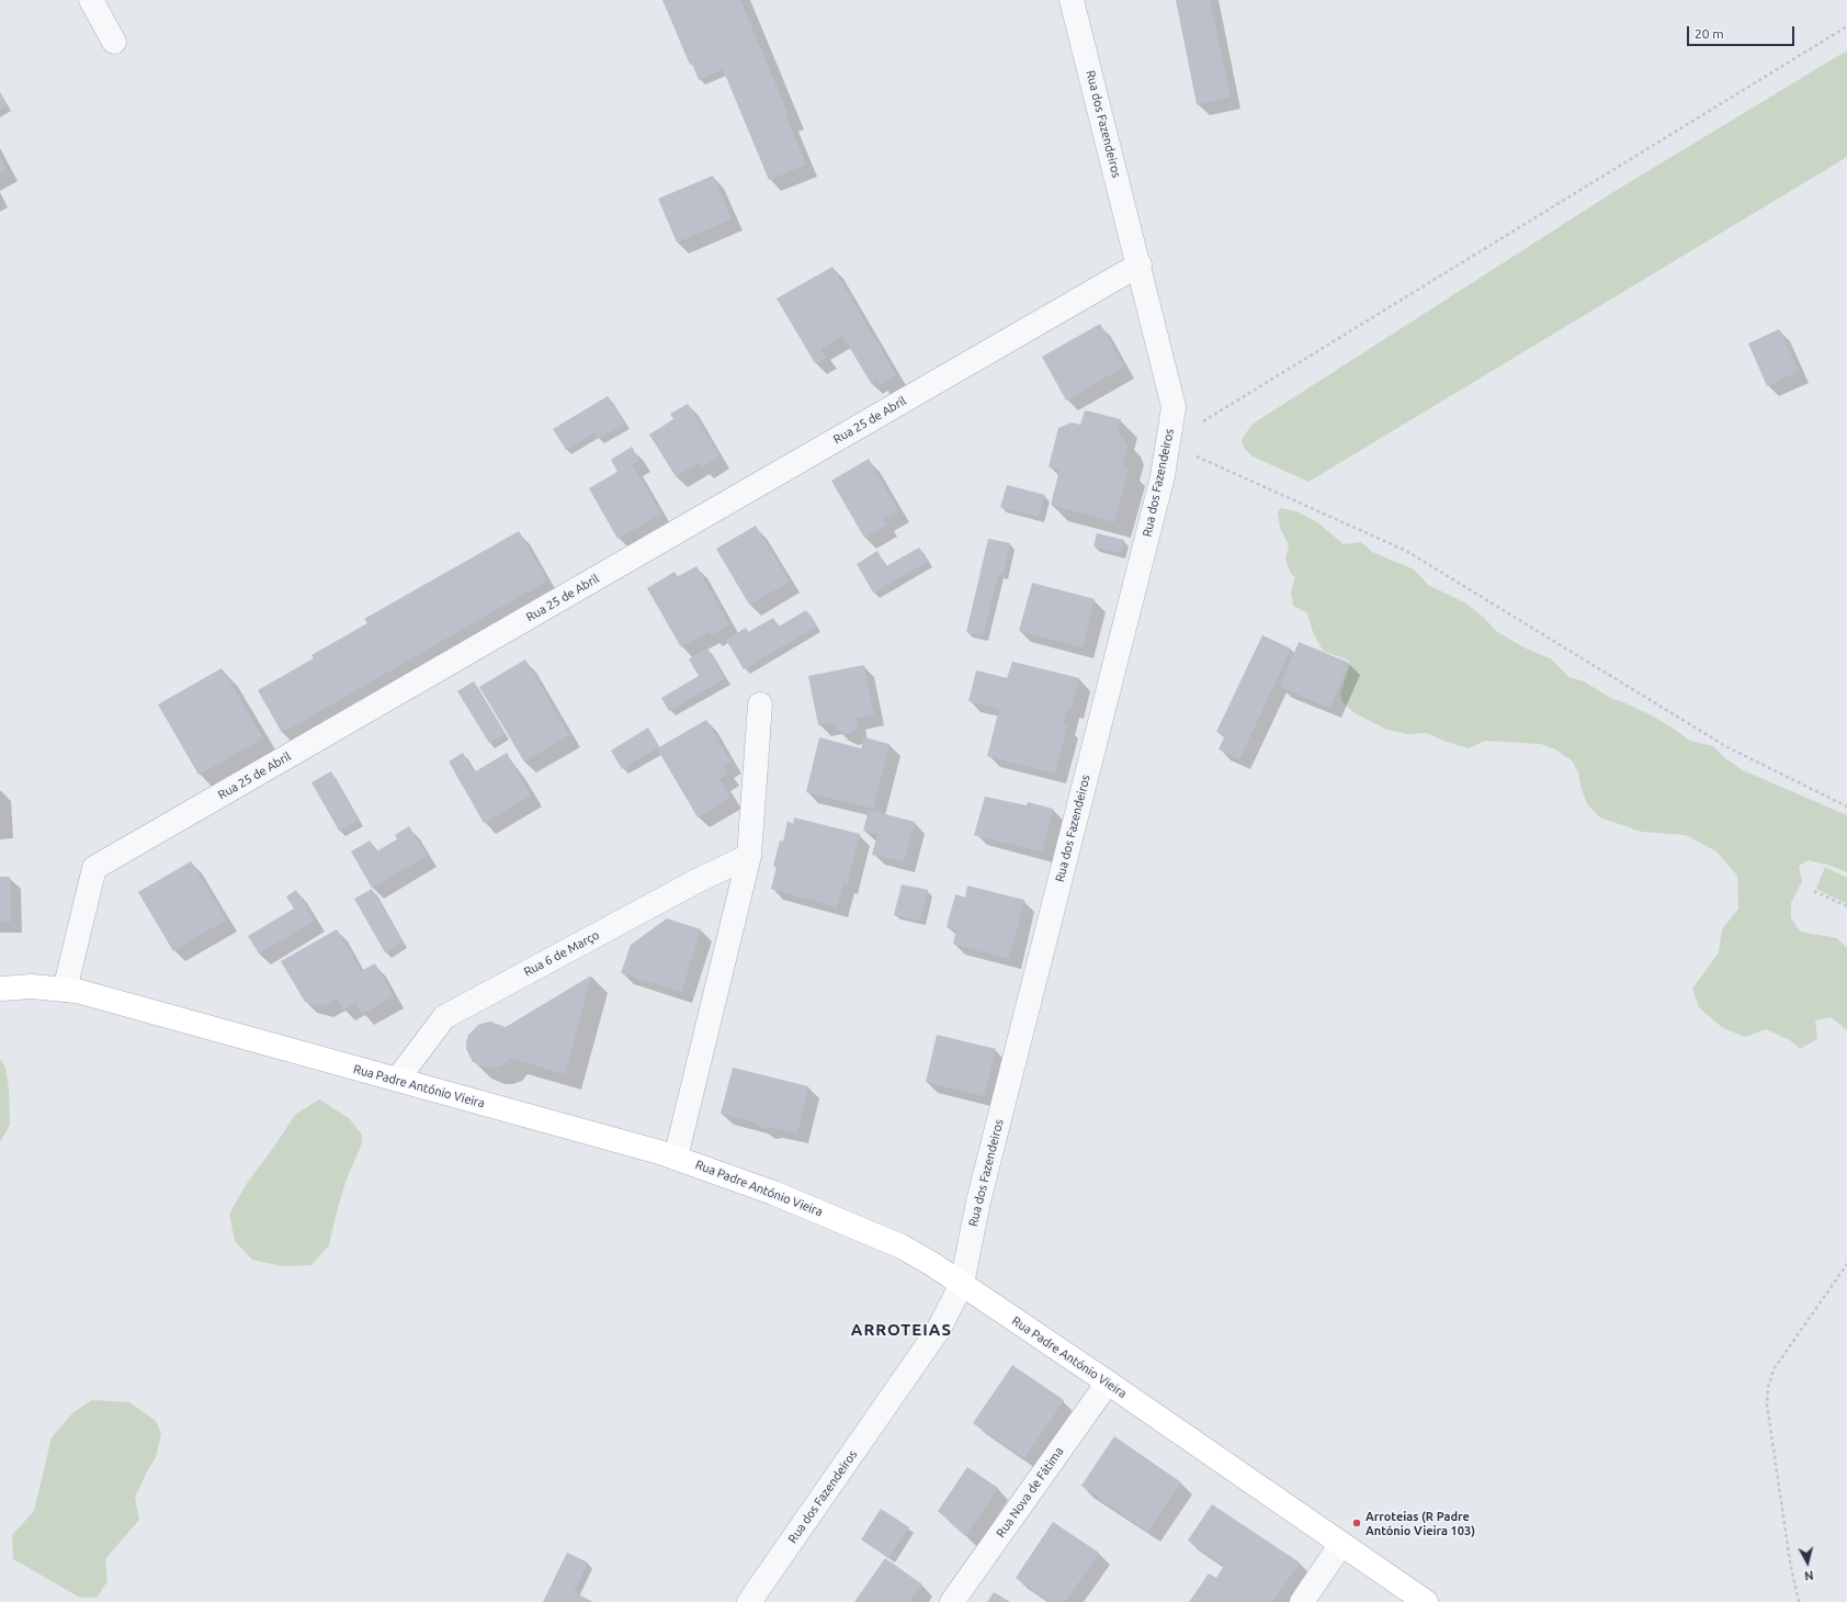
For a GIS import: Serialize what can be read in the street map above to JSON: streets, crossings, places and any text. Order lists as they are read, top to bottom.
{
  "streets": {
    "street": [
      "Rua dos Fazendeiros",
      "Rua 25 de Abril",
      "Rua 6 de Março",
      "Rua Padre António Vieira",
      "Rua Nova de Fátima"
    ]
  },
  "crossings": [
    ["Rua dos Fazendeiros", "Rua 25 de Abril"],
    ["Rua dos Fazendeiros", "Rua Padre António Vieira"],
    ["Rua 25 de Abril", "Rua Padre António Vieira"],
    ["Rua 6 de Março", "Rua Padre António Vieira"],
    ["Rua Padre António Vieira", "Rua Nova de Fátima"]
  ],
  "districts": ["ARROTEIAS"],
  "places": ["Arroteias (R Padre António Vieira 103)"],
  "scale_bar": "20 m",
  "north": "bottom"
}
